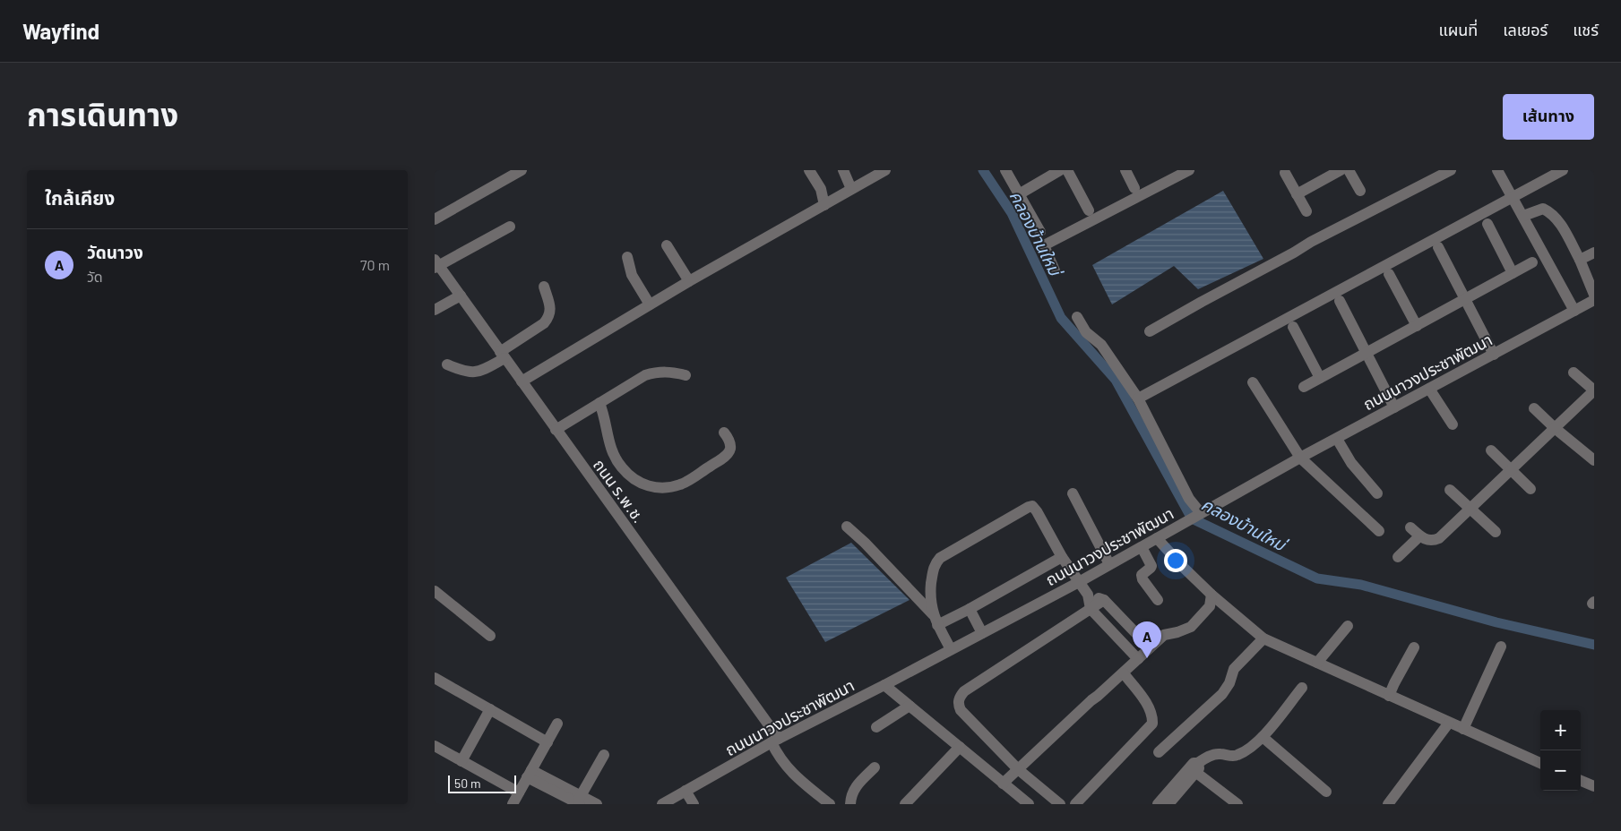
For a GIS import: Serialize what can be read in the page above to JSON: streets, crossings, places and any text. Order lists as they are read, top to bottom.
{
  "streets": {
    "street": ["ถนนนาวงประชาพัฒนา", "ถนน ร.พ.ช."]
  },
  "crossings": [
    ["ถนนนาวงประชาพัฒนา", "ถนน ร.พ.ช."]
  ],
  "water": ["คลองบ้านใหม่"],
  "scale_bar": "50 m",
  "page": {
    "header": "Wayfind",
    "nav": ["แผนที่", "เลเยอร์", "แชร์"],
    "title": "การเดินทาง",
    "buttons": "เส้นทาง",
    "heading": "ใกล้เคียง",
    "list": [
      {
        "mark": "A",
        "name": "วัดนาวง",
        "note": "วัด",
        "value": "70 m"
      }
    ],
    "pins": "A",
    "map_buttons": ["+", "−"],
    "scale": "50 m"
  }
}
